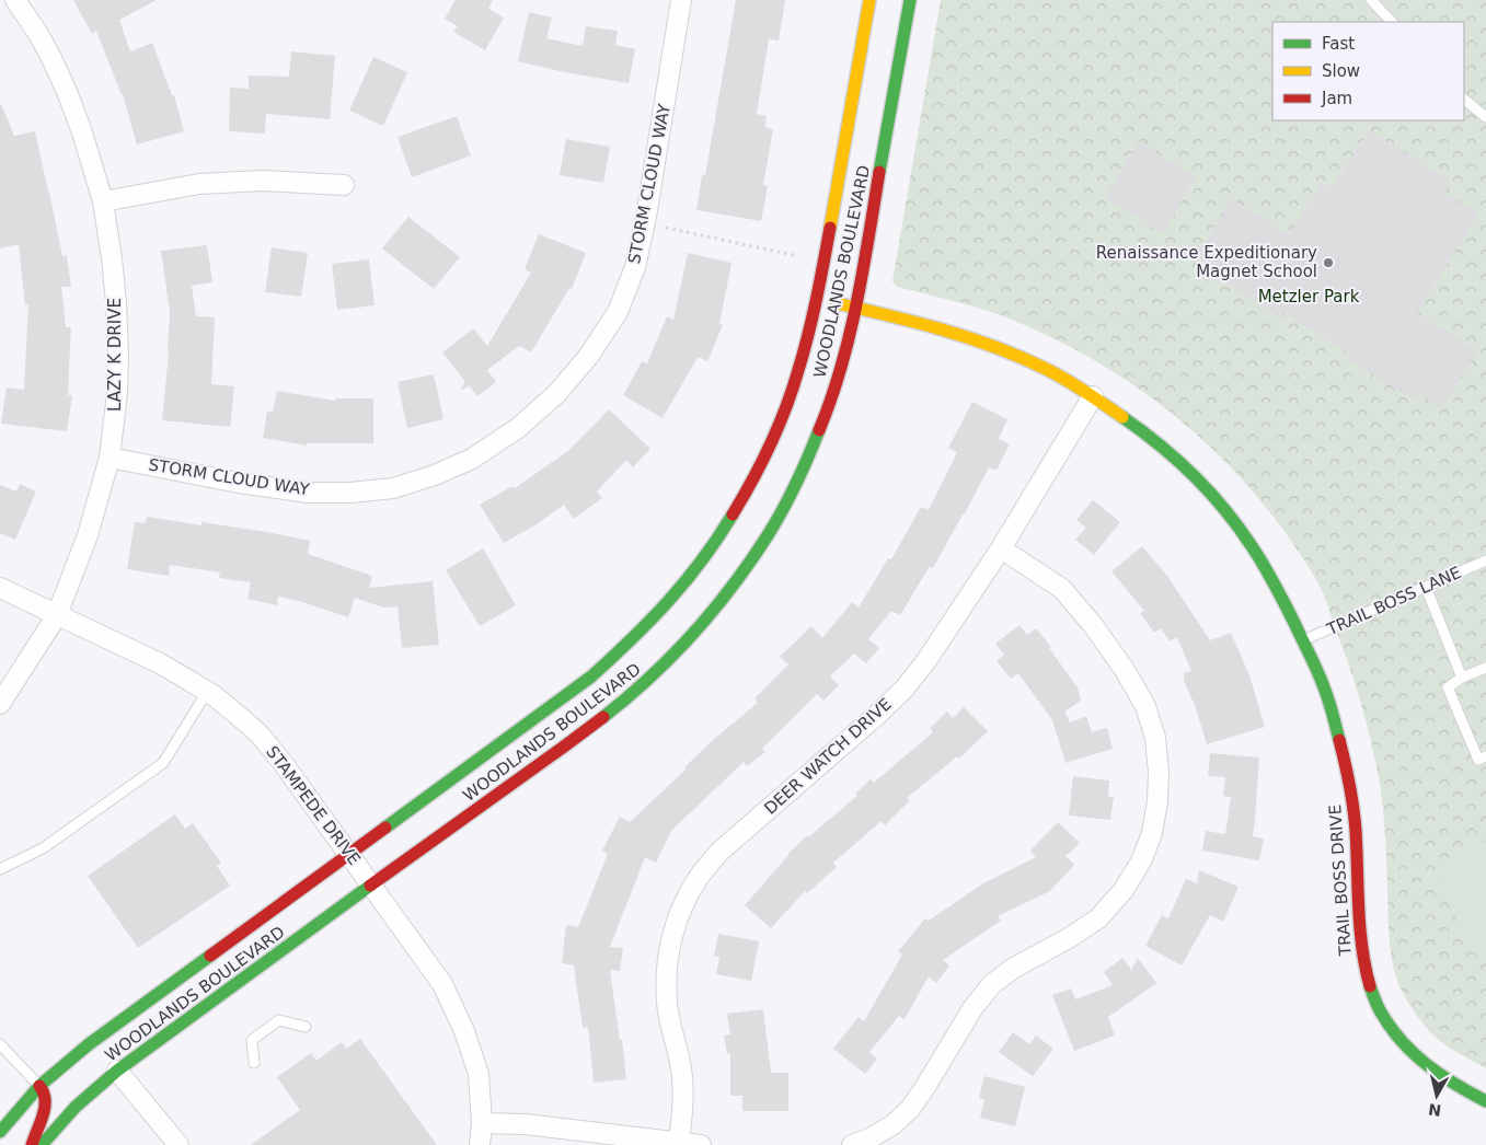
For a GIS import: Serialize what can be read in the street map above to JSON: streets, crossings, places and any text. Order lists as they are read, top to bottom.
{
  "streets": {
    "street": [
      "STORM CLOUD WAY",
      "WOODLANDS BOULEVARD",
      "LAZY K DRIVE",
      "DEER WATCH DRIVE",
      "STAMPEDE DRIVE",
      "TRAIL BOSS DRIVE"
    ],
    "lane": ["TRAIL BOSS LANE"]
  },
  "crossings": [
    ["STORM CLOUD WAY", "LAZY K DRIVE"],
    ["WOODLANDS BOULEVARD", "STAMPEDE DRIVE"],
    ["WOODLANDS BOULEVARD", "TRAIL BOSS DRIVE"],
    ["LAZY K DRIVE", "STAMPEDE DRIVE"],
    ["TRAIL BOSS LANE", "TRAIL BOSS DRIVE"],
    ["DEER WATCH DRIVE", "TRAIL BOSS DRIVE"]
  ],
  "parks": ["Metzler Park"],
  "places": ["Renaissance Expeditionary Magnet School"],
  "legend": ["Fast", "Slow", "Jam"],
  "north": "bottom"
}
